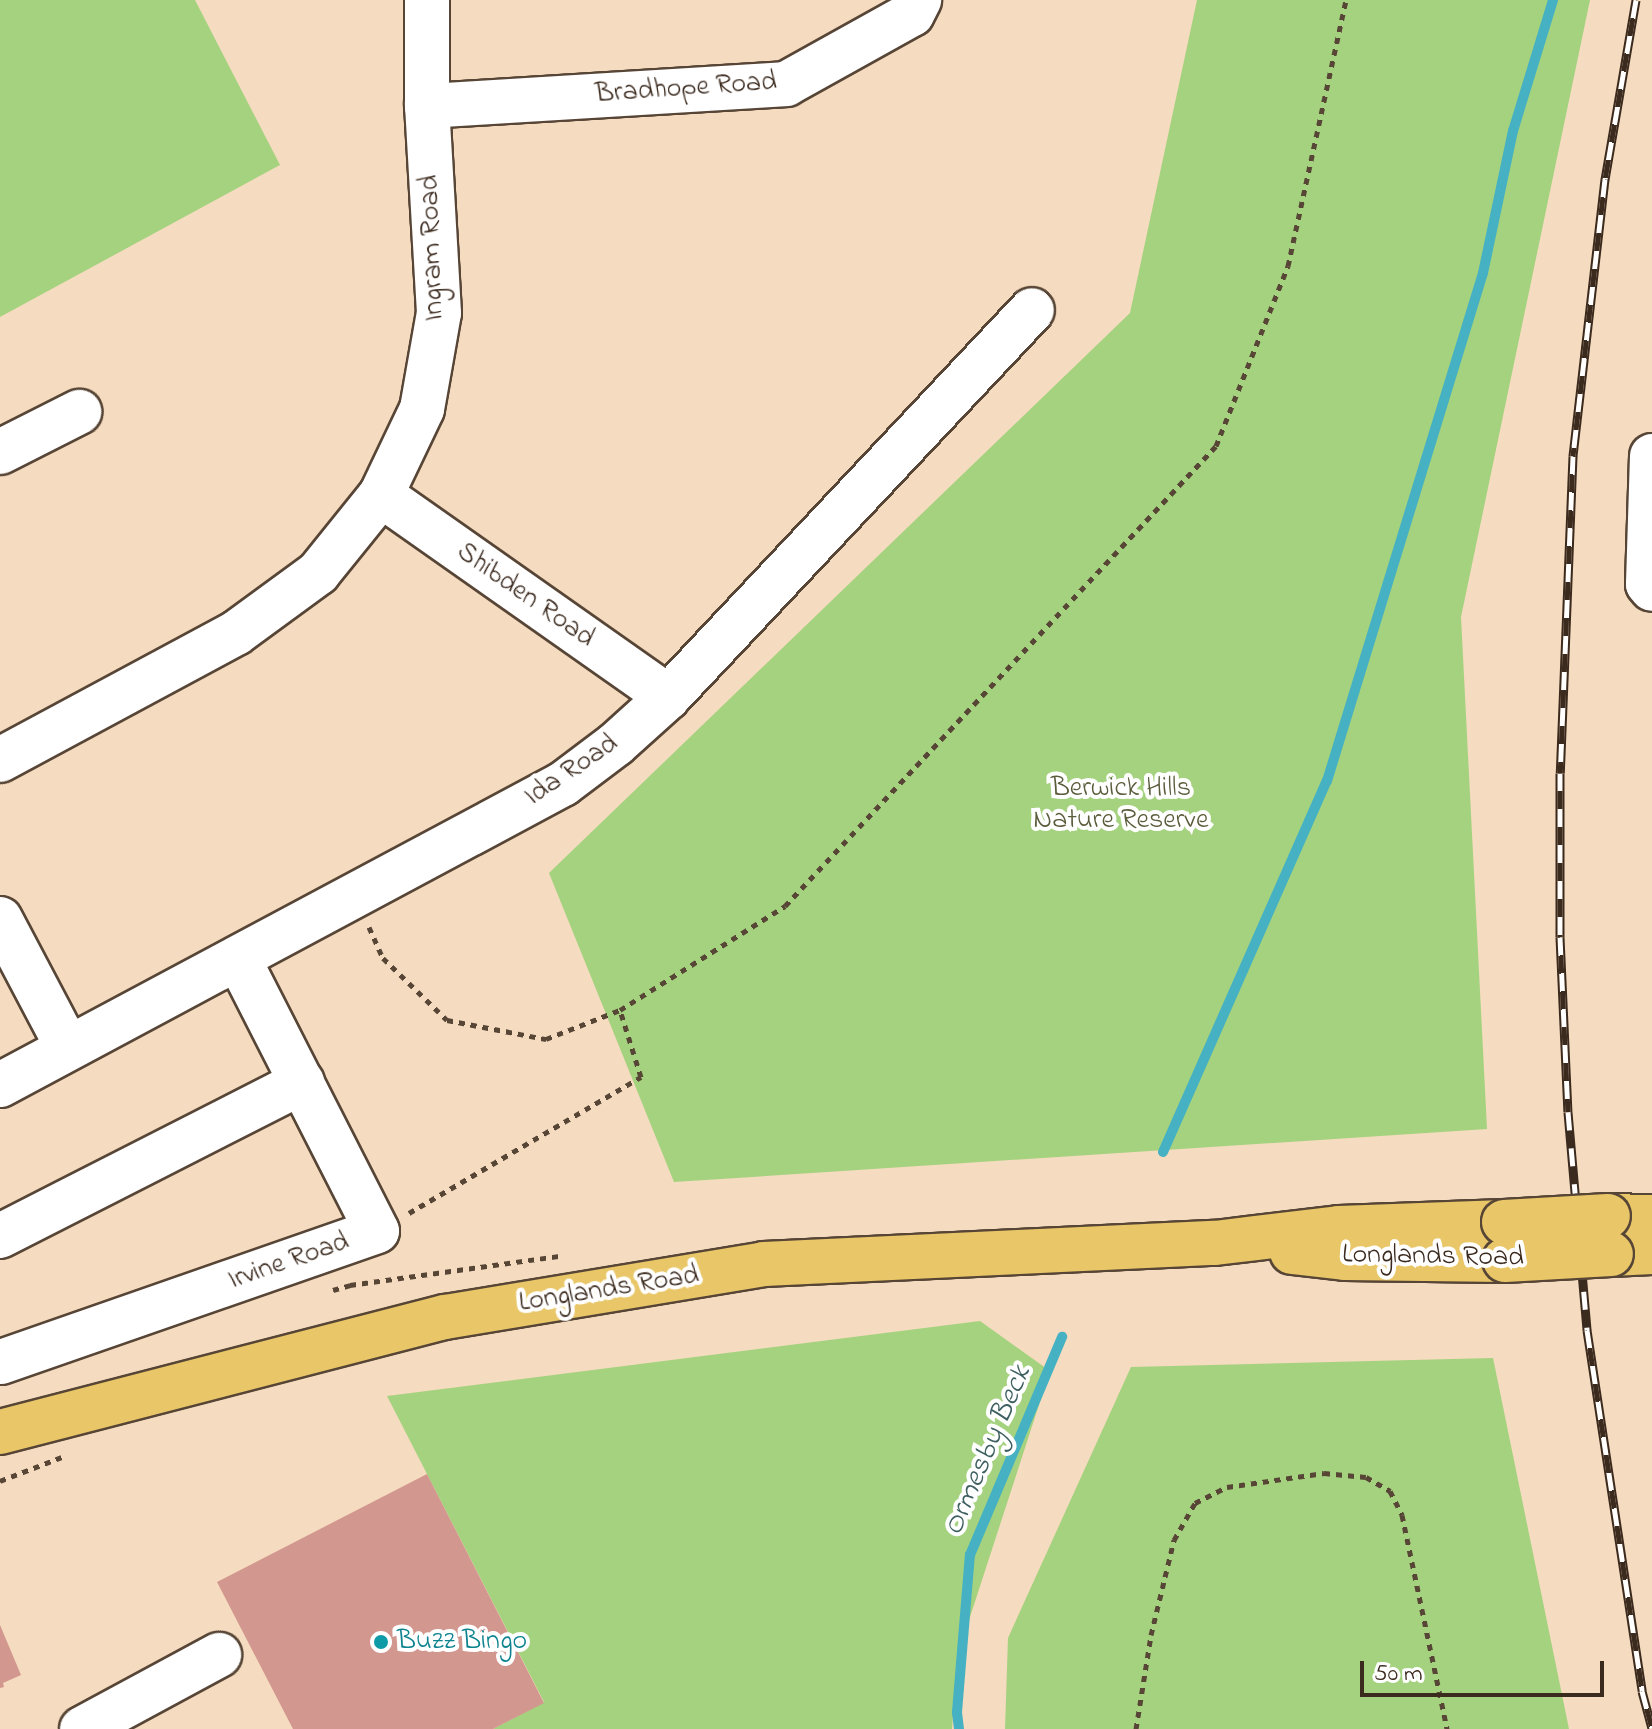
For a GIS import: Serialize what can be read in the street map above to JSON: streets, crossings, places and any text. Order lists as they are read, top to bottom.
{
  "streets": {
    "main road": ["Longlands Road"],
    "street": [
      "Bradhope Road",
      "Ingram Road",
      "Shibden Road",
      "Ida Road",
      "Irvine Road"
    ]
  },
  "crossings": [
    ["Bradhope Road", "Ingram Road"],
    ["Ingram Road", "Shibden Road"],
    ["Shibden Road", "Ida Road"],
    ["Ida Road", "Irvine Road"]
  ],
  "water": ["Ormesby Beck"],
  "parks": ["Berwick Hills Nature Reserve"],
  "places": ["Buzz Bingo"],
  "scale_bar": "50 m"
}
